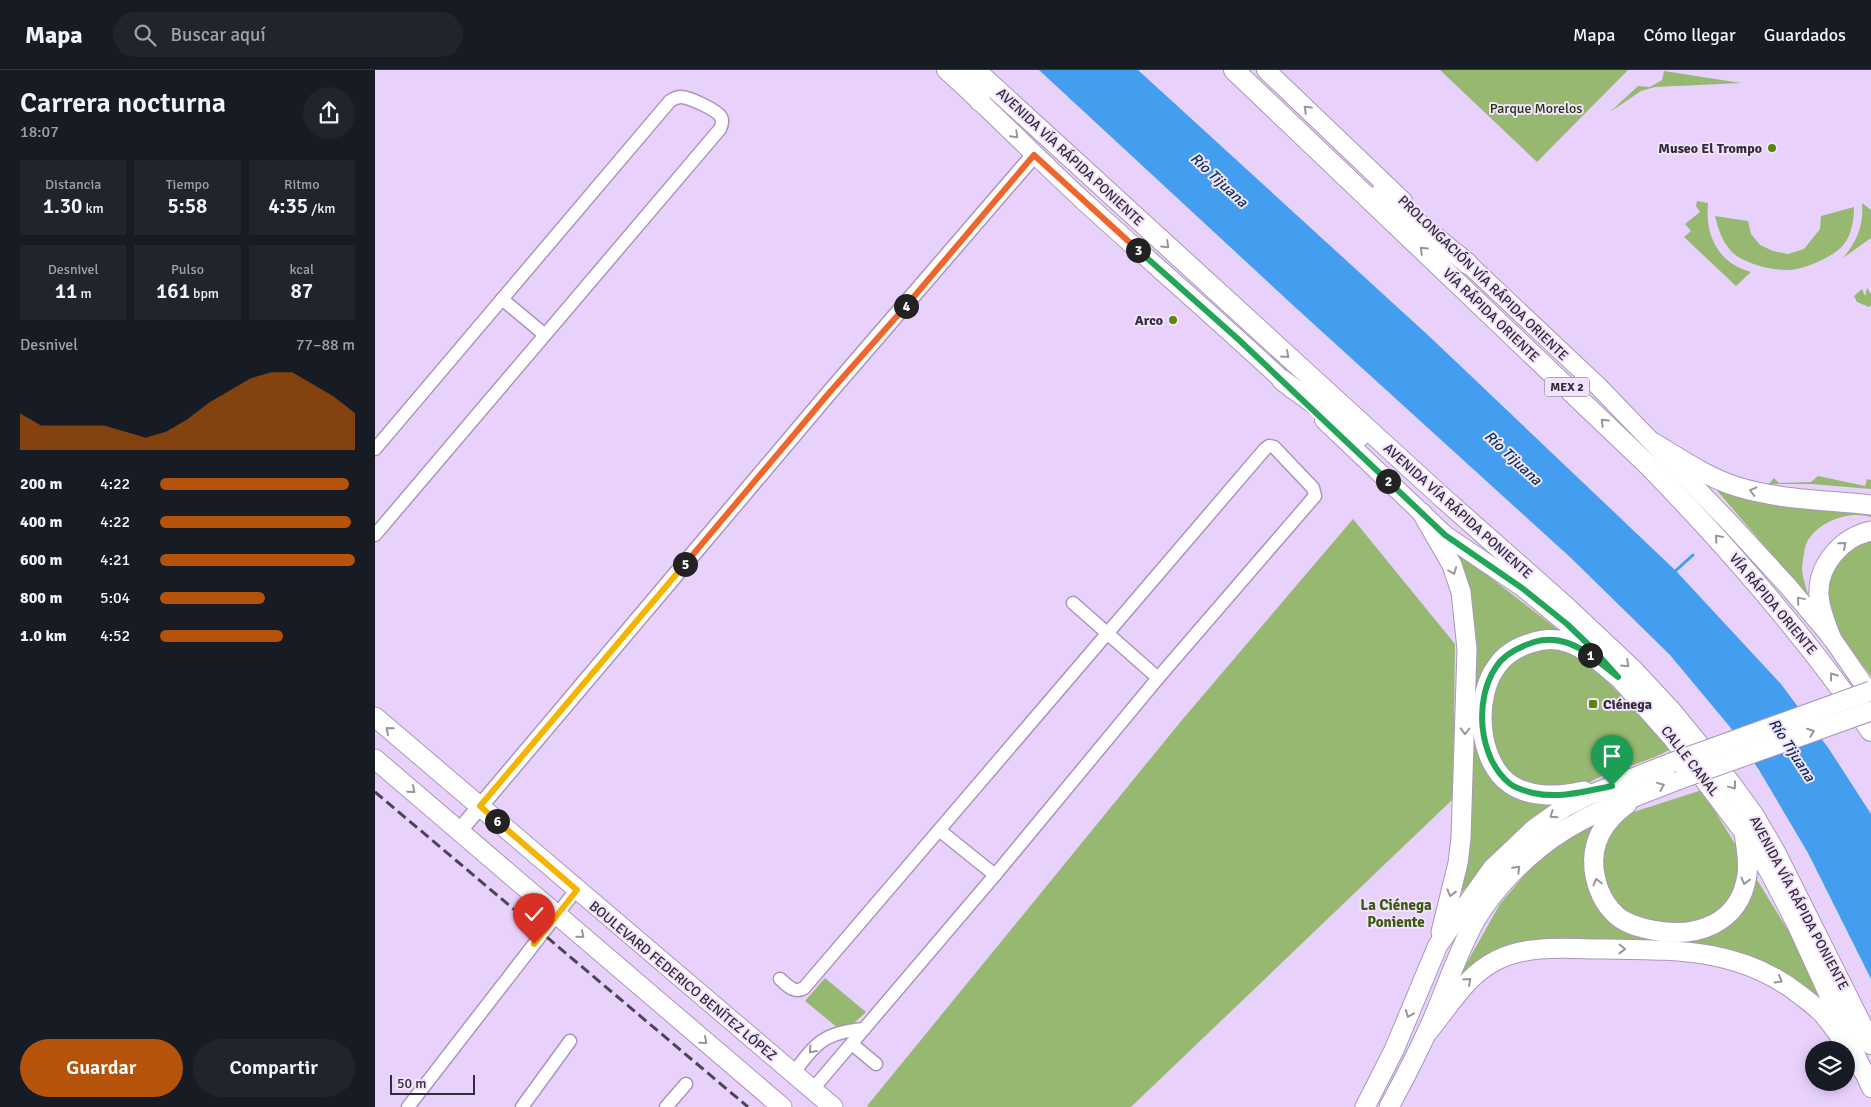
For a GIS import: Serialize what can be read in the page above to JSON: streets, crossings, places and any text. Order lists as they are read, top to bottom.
{
  "streets": {
    "highway": ["AVENIDA VÍA RÁPIDA PONIENTE", "VÍA RÁPIDA ORIENTE", "MEX 2"],
    "main road": ["PROLONGACIÓN VÍA RÁPIDA ORIENTE", "CALLE CANAL", "BOULEVARD FEDERICO BENÍTEZ LÓPEZ"]
  },
  "one_way": ["AVENIDA VÍA RÁPIDA PONIENTE", "PROLONGACIÓN VÍA RÁPIDA ORIENTE"],
  "districts": ["La Ciénega Poniente"],
  "water": ["Río Tijuana"],
  "parks": ["Parque Morelos"],
  "places": {
    "other": ["Museo El Trompo", "Arco"],
    "transit": ["Ciénega"]
  },
  "scale_bar": "50 m",
  "page": {
    "header": "Mapa",
    "search": "Buscar aquí",
    "nav": ["Mapa", "Cómo llegar", "Guardados"],
    "heading": ["Carrera nocturna", "18:07"],
    "stats": [
      ["Distancia", "1.30 km"],
      ["Tiempo", "5:58"],
      ["Ritmo", "4:35 /km"],
      ["Desnivel", "11 m"],
      ["Pulso", "161 bpm"],
      ["kcal", "87"]
    ],
    "pins": [
      "3",
      "4",
      "2",
      "5",
      "1",
      "6"
    ],
    "chart": ["Desnivel", "77–88 m"],
    "list": [
      {
        "name": "200 m",
        "note": "4:22"
      },
      {
        "name": "400 m",
        "note": "4:22"
      },
      {
        "name": "600 m",
        "note": "4:21"
      },
      {
        "name": "800 m",
        "note": "5:04"
      },
      {
        "name": "1.0 km",
        "note": "4:52"
      }
    ],
    "buttons": ["Guardar", "Compartir"],
    "scale": "50 m"
  }
}
